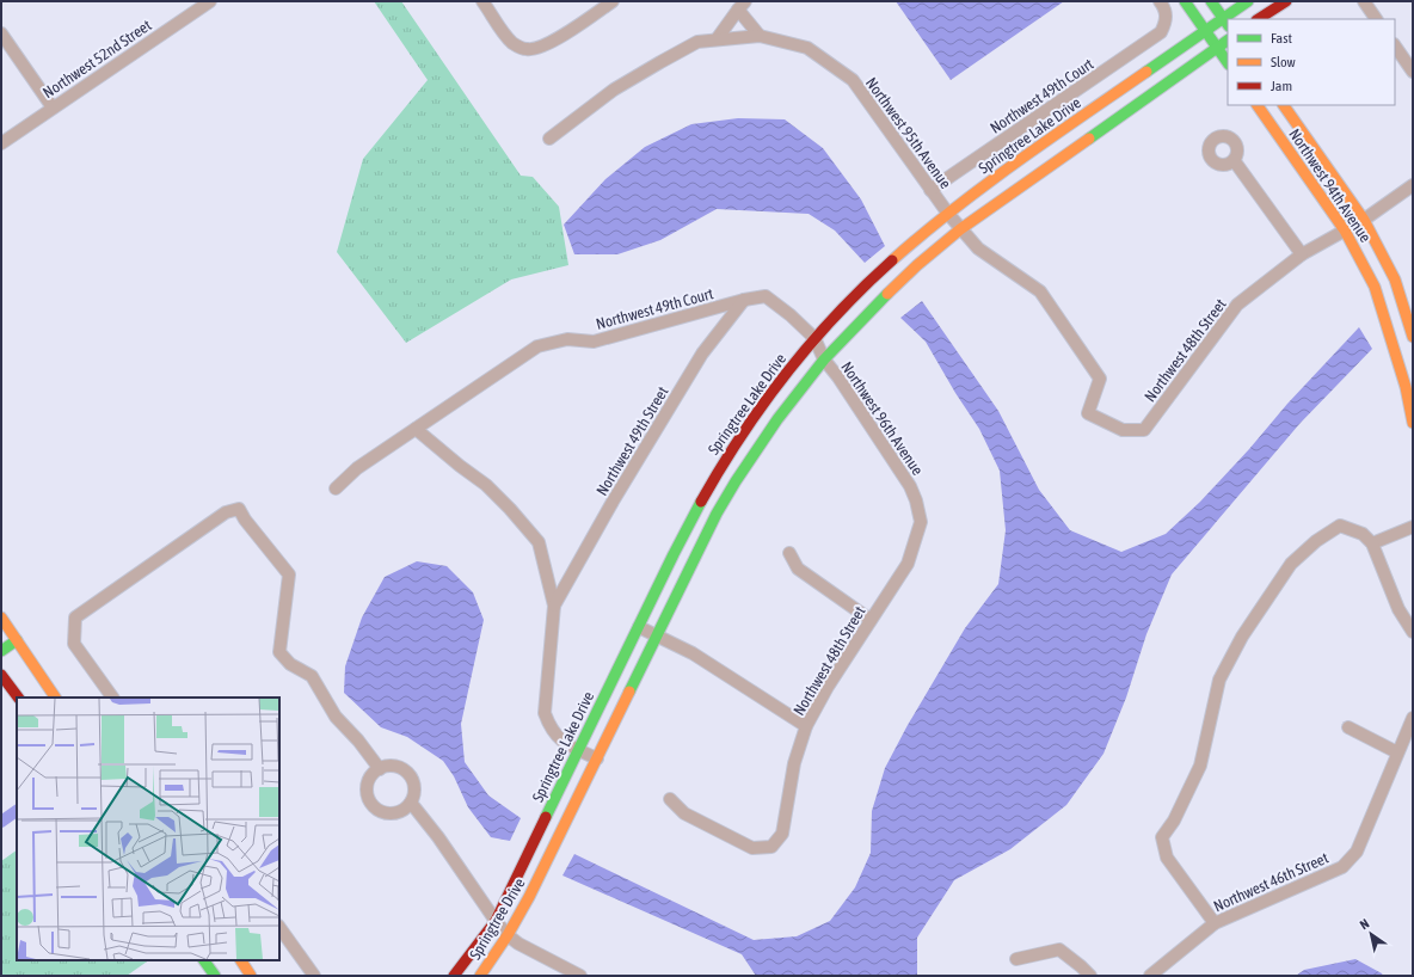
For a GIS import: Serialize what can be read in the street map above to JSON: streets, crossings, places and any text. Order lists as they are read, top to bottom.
{
  "streets": {
    "street": [
      "Northwest 52nd Street",
      "Northwest 49th Court",
      "Northwest 95th Avenue",
      "Springtree Lake Drive",
      "Northwest 94th Avenue",
      "Northwest 48th Street",
      "Northwest 96th Avenue",
      "Northwest 49th Street",
      "Northwest 46th Street",
      "Springtree Drive"
    ]
  },
  "crossings": [
    ["Northwest 49th Court", "Northwest 95th Avenue"],
    ["Northwest 49th Court", "Springtree Lake Drive"],
    ["Northwest 49th Court", "Northwest 96th Avenue"],
    ["Northwest 49th Court", "Northwest 49th Street"],
    ["Northwest 95th Avenue", "Springtree Lake Drive"],
    ["Northwest 95th Avenue", "Northwest 48th Street"],
    ["Northwest 94th Avenue", "Northwest 48th Street"],
    ["Northwest 48th Street", "Northwest 96th Avenue"]
  ],
  "legend": ["Fast", "Slow", "Jam"],
  "north": "top left"
}
